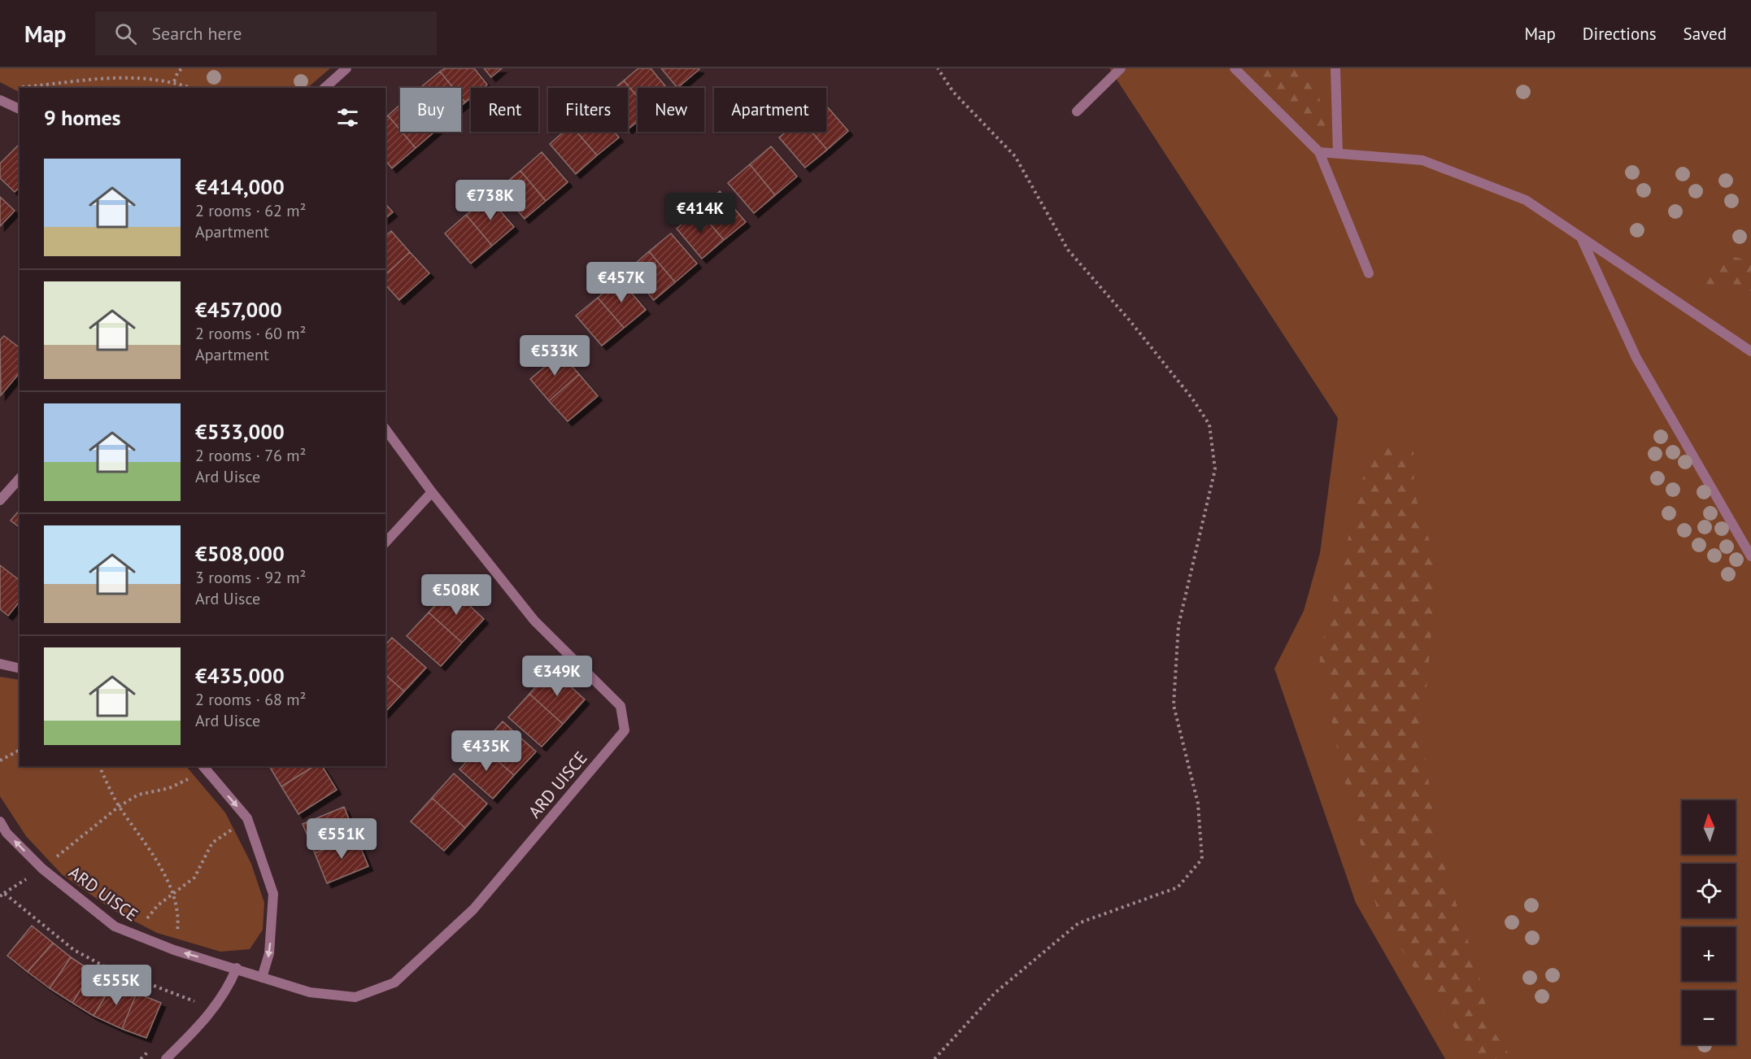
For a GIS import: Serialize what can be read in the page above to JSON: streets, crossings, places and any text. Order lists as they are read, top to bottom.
{
  "streets": {
    "street": ["ARD UISCE"]
  },
  "north": "top",
  "page": {
    "header": "Map",
    "search": "Search here",
    "nav": ["Map", "Directions", "Saved"],
    "chip": [
      "Buy",
      "Rent",
      "Filters",
      "New",
      "Apartment"
    ],
    "heading": "9 homes",
    "list": [
      {
        "name": "€414,000",
        "note": "2 rooms · 62 m² · Apartment"
      },
      {
        "name": "€457,000",
        "note": "2 rooms · 60 m² · Apartment"
      },
      {
        "name": "€533,000",
        "note": "2 rooms · 76 m² · Ard Uisce"
      },
      {
        "name": "€508,000",
        "note": "3 rooms · 92 m² · Ard Uisce"
      },
      {
        "name": "€435,000",
        "note": "2 rooms · 68 m² · Ard Uisce"
      }
    ],
    "price": [
      "€738K",
      "€414K",
      "€457K",
      "€533K",
      "€508K",
      "€349K",
      "€435K",
      "€551K",
      "€555K"
    ],
    "map_buttons": ["+", "−"]
  }
}
